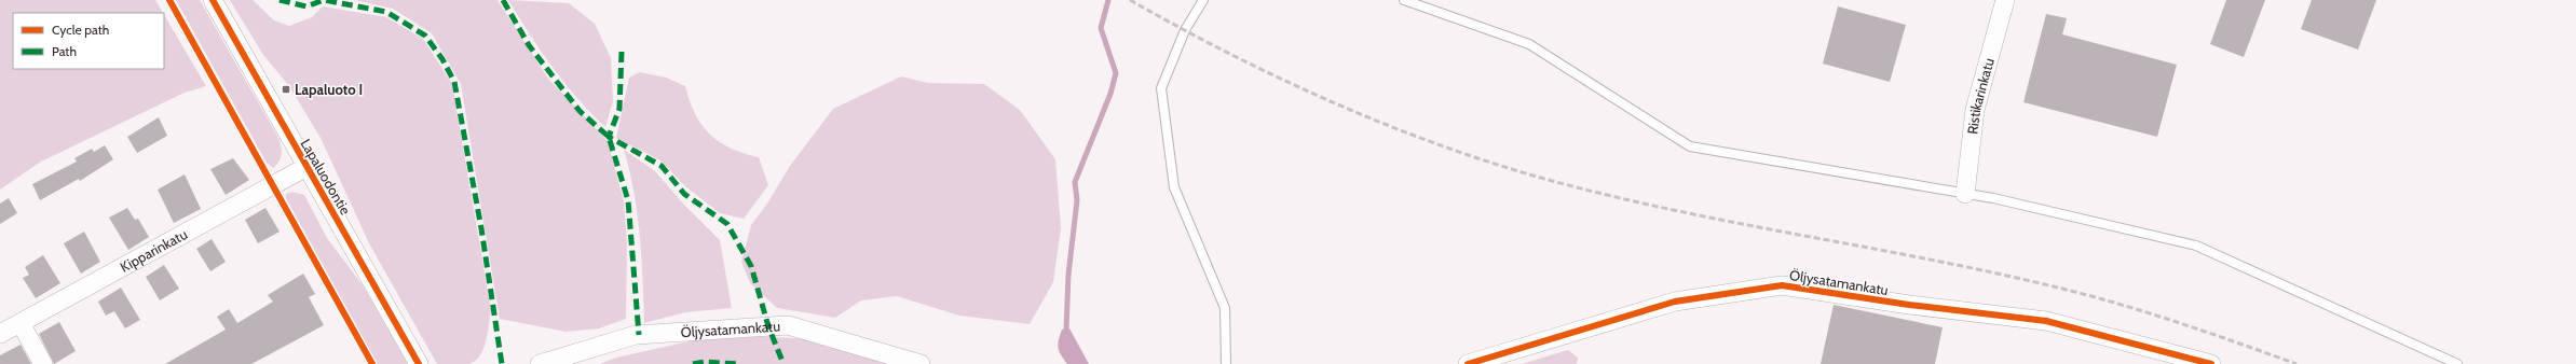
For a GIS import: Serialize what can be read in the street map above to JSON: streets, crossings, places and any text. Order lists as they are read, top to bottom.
{
  "streets": {
    "street": [
      "Ristikarinkatu",
      "Lapaluodontie",
      "Kipparinkatu",
      "Öljysatamankatu"
    ]
  },
  "crossings": [
    ["Lapaluodontie", "Kipparinkatu"]
  ],
  "places": {
    "transit": ["Lapaluoto I"]
  },
  "legend": ["Cycle path", "Path"]
}
